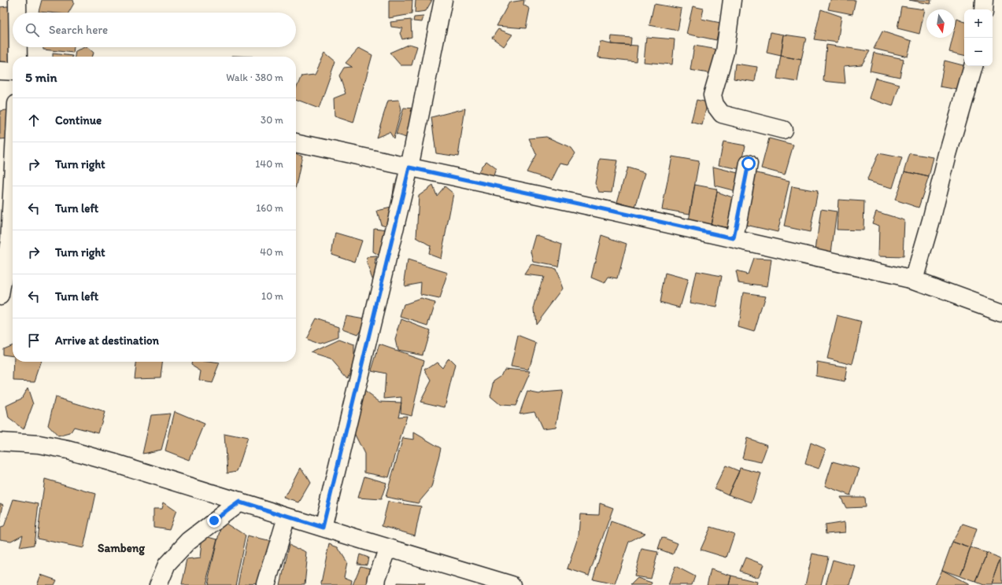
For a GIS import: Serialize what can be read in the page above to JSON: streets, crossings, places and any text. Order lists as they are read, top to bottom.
{
  "districts": ["Sambeng"],
  "north": "bottom",
  "page": {
    "map_buttons": ["+", "−"],
    "search": "Search here",
    "heading": ["5 min", "Walk · 380 m"],
    "list": [
      ["Continue", "30 m"],
      ["Turn right", "140 m"],
      ["Turn left", "160 m"],
      ["Turn right", "40 m"],
      ["Turn left", "10 m"],
      "Arrive at destination"
    ]
  }
}
